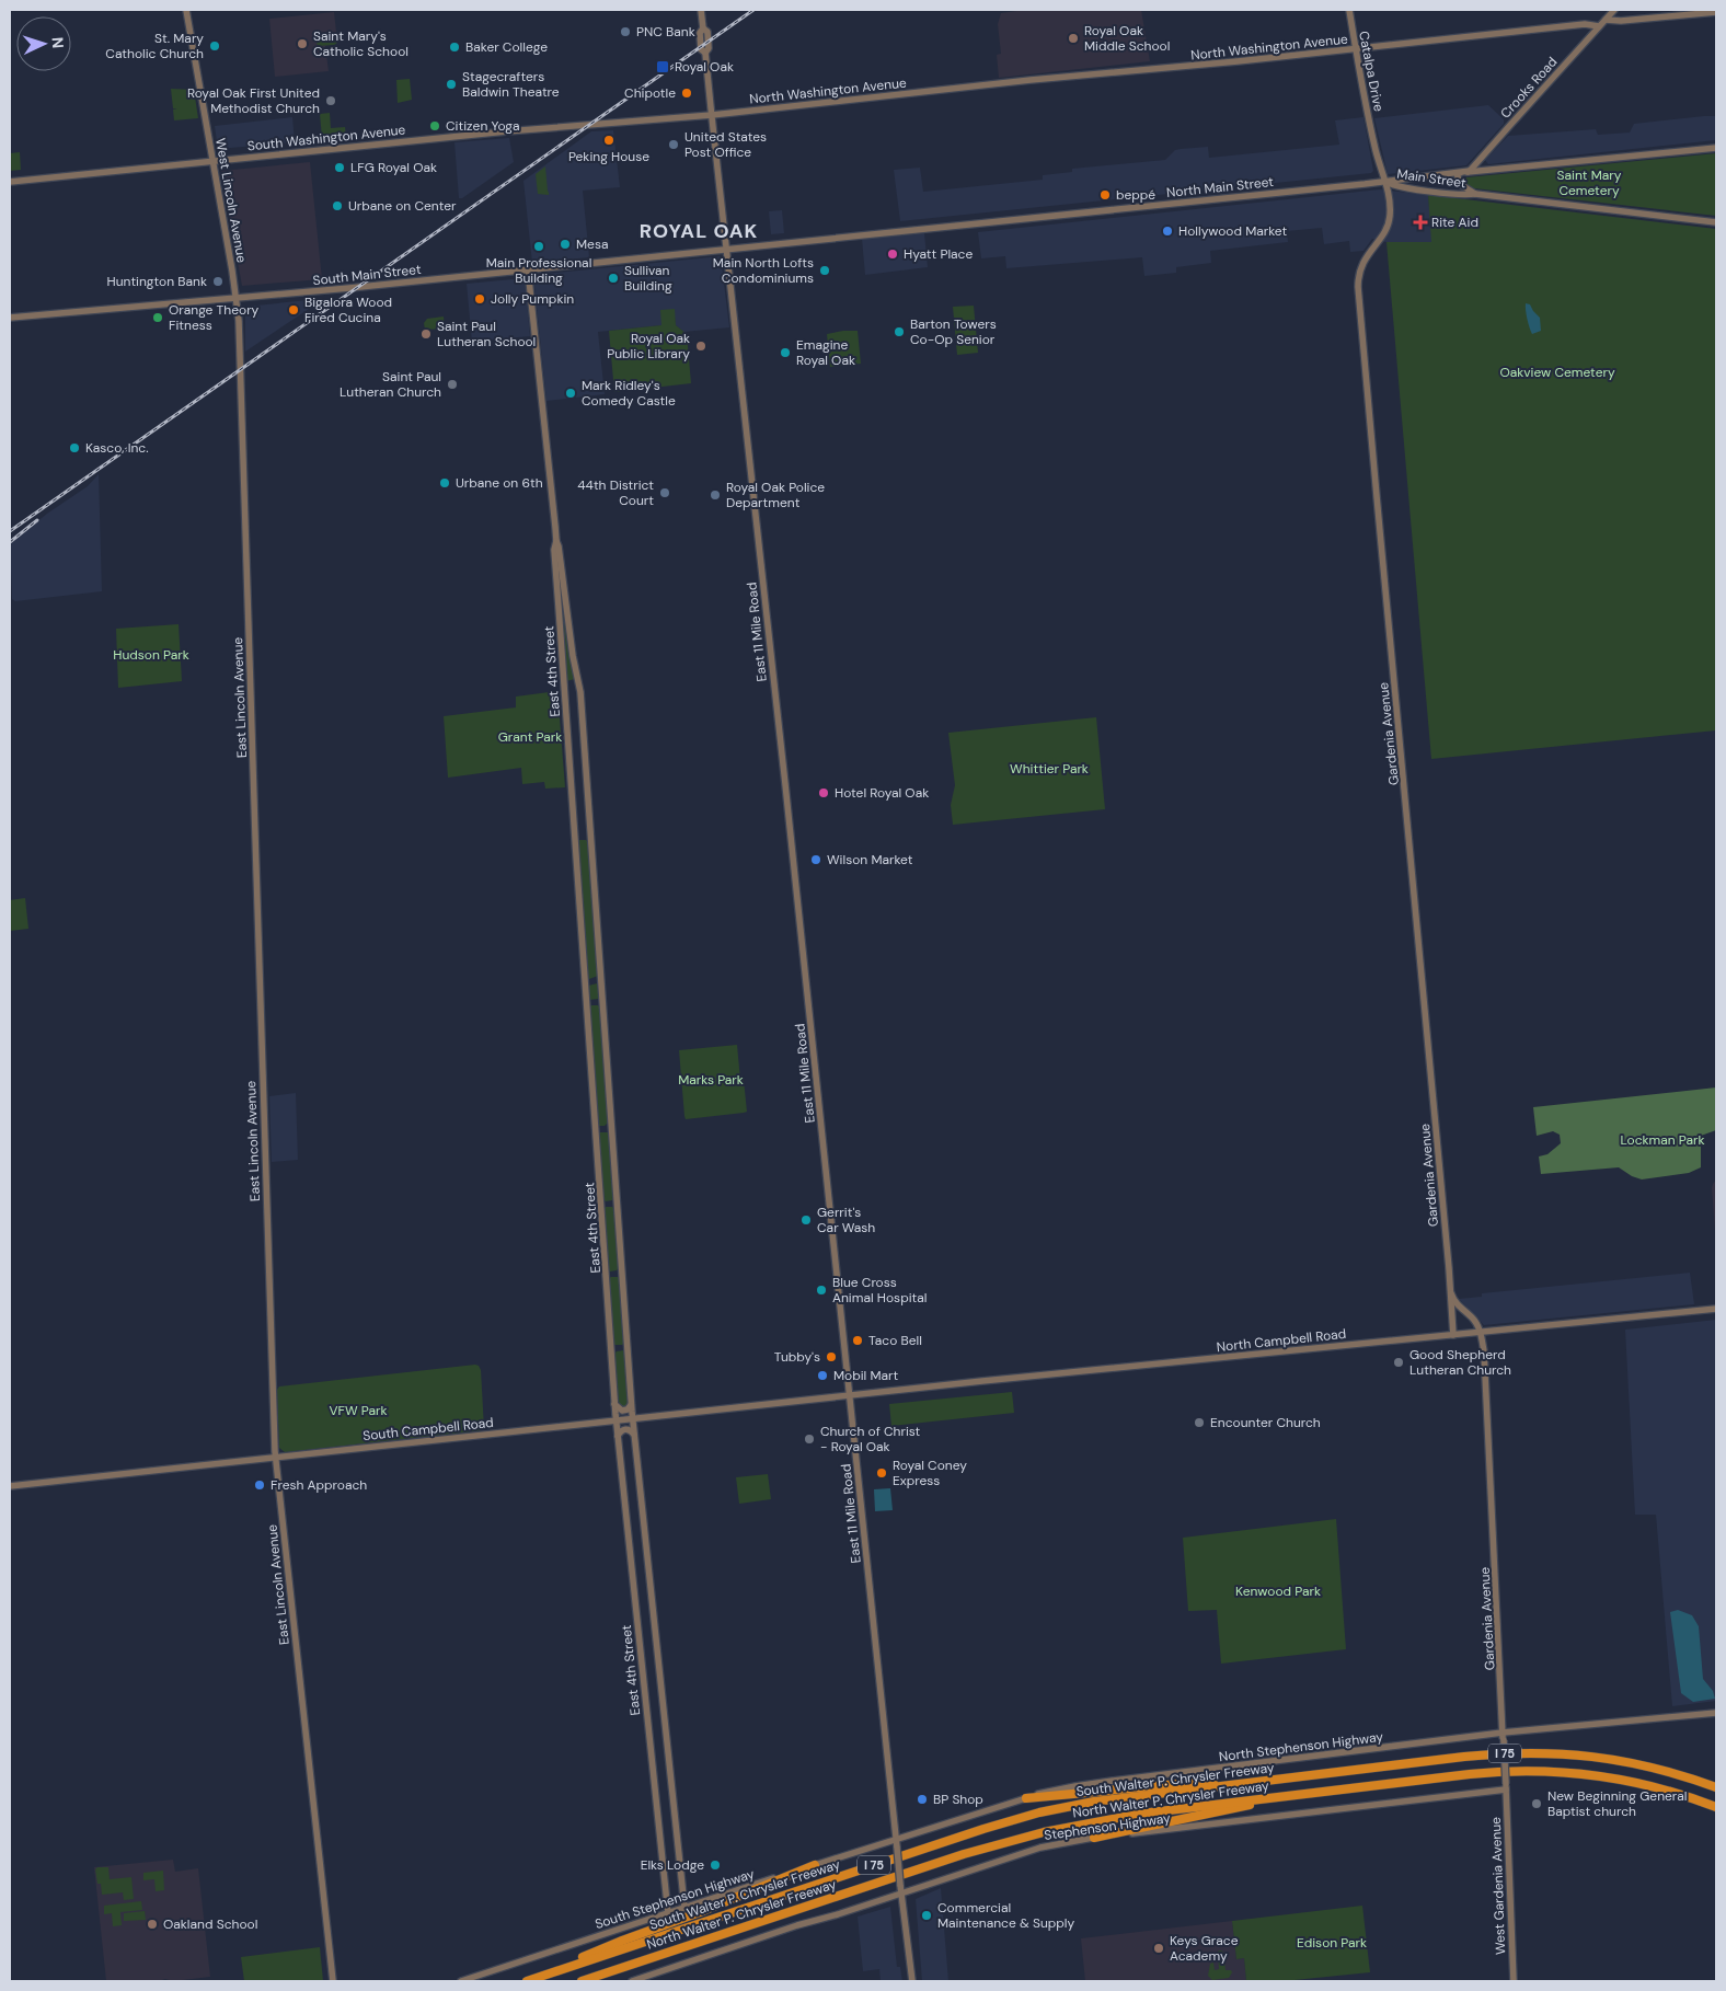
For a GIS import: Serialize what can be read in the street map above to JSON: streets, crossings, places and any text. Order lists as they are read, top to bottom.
{
  "streets": {
    "highway": ["I 75", "South Walter P. Chrysler Freeway", "North Walter P. Chrysler Freeway"],
    "street": [
      "North Washington Avenue",
      "Catalpa Drive",
      "Crooks Road",
      "South Washington Avenue",
      "Main Street",
      "North Main Street",
      "West Lincoln Avenue",
      "South Main Street",
      "East 11 Mile Road",
      "East 4th Street",
      "East Lincoln Avenue",
      "Gardenia Avenue",
      "North Campbell Road",
      "South Campbell Road",
      "North Stephenson Highway",
      "Stephenson Highway",
      "West Gardenia Avenue",
      "South Stephenson Highway"
    ]
  },
  "crossings": [
    ["North Washington Avenue", "Catalpa Drive"],
    ["North Washington Avenue", "Crooks Road"],
    ["North Washington Avenue", "South Washington Avenue"],
    ["North Washington Avenue", "East 11 Mile Road"],
    ["Catalpa Drive", "Main Street"],
    ["Catalpa Drive", "North Main Street"],
    ["Catalpa Drive", "Gardenia Avenue"],
    ["South Washington Avenue", "West Lincoln Avenue"],
    ["South Washington Avenue", "East 11 Mile Road"],
    ["Main Street", "North Main Street"],
    ["Main Street", "Gardenia Avenue"],
    ["North Main Street", "South Main Street"],
    ["North Main Street", "East 11 Mile Road"],
    ["North Main Street", "Gardenia Avenue"],
    ["West Lincoln Avenue", "South Main Street"],
    ["West Lincoln Avenue", "East Lincoln Avenue"],
    ["South Main Street", "East 11 Mile Road"],
    ["South Main Street", "East 4th Street"],
    ["South Main Street", "East Lincoln Avenue"],
    ["East 11 Mile Road", "North Campbell Road"],
    ["East 11 Mile Road", "South Campbell Road"],
    ["East 11 Mile Road", "North Stephenson Highway"],
    ["East 11 Mile Road", "Stephenson Highway"],
    ["East 11 Mile Road", "South Stephenson Highway"],
    ["East 4th Street", "South Campbell Road"],
    ["East 4th Street", "South Stephenson Highway"],
    ["East Lincoln Avenue", "South Campbell Road"],
    ["Gardenia Avenue", "North Campbell Road"],
    ["Gardenia Avenue", "North Stephenson Highway"],
    ["Gardenia Avenue", "Stephenson Highway"],
    ["Gardenia Avenue", "West Gardenia Avenue"],
    ["North Campbell Road", "South Campbell Road"],
    ["North Stephenson Highway", "South Stephenson Highway"],
    ["Stephenson Highway", "West Gardenia Avenue"]
  ],
  "districts": ["ROYAL OAK"],
  "parks": [
    "Saint Mary Cemetery",
    "Oakview Cemetery",
    "Hudson Park",
    "Grant Park",
    "Whittier Park",
    "Marks Park",
    "Lockman Park",
    "VFW Park",
    "Kenwood Park",
    "Edison Park"
  ],
  "places": {
    "other": [
      "PNC Bank",
      "Royal Oak Middle School",
      "Saint Mary's Catholic School",
      "St. Mary Catholic Church",
      "Baker College",
      "Stagecrafters Baldwin Theatre",
      "Chipotle",
      "Royal Oak First United Methodist Church",
      "Citizen Yoga",
      "Peking House",
      "United States Post Office",
      "LFG Royal Oak",
      "beppé",
      "Urbane on Center",
      "Hollywood Market",
      "Mesa",
      "Main Professional Building",
      "Hyatt Place",
      "Main North Lofts Condominiums",
      "Sullivan Building",
      "Huntington Bank",
      "Jolly Pumpkin",
      "Bigalora Wood Fired Cucina",
      "Orange Theory Fitness",
      "Barton Towers Co-Op Senior",
      "Saint Paul Lutheran School",
      "Royal Oak Public Library",
      "Emagine Royal Oak",
      "Saint Paul Lutheran Church",
      "Mark Ridley's Comedy Castle",
      "Kasco, Inc.",
      "Urbane on 6th",
      "44th District Court",
      "Royal Oak Police Department",
      "Hotel Royal Oak",
      "Wilson Market",
      "Gerrit's Car Wash",
      "Blue Cross Animal Hospital",
      "Taco Bell",
      "Tubby's",
      "Good Shepherd Lutheran Church",
      "Mobil Mart",
      "Encounter Church",
      "Church of Christ - Royal Oak",
      "Royal Coney Express",
      "Fresh Approach",
      "BP Shop",
      "New Beginning General Baptist church",
      "Elks Lodge",
      "Commercial Maintenance & Supply",
      "Oakland School",
      "Keys Grace Academy"
    ],
    "transit": ["Royal Oak"],
    "health": ["Rite Aid"]
  },
  "north": "right"
}
